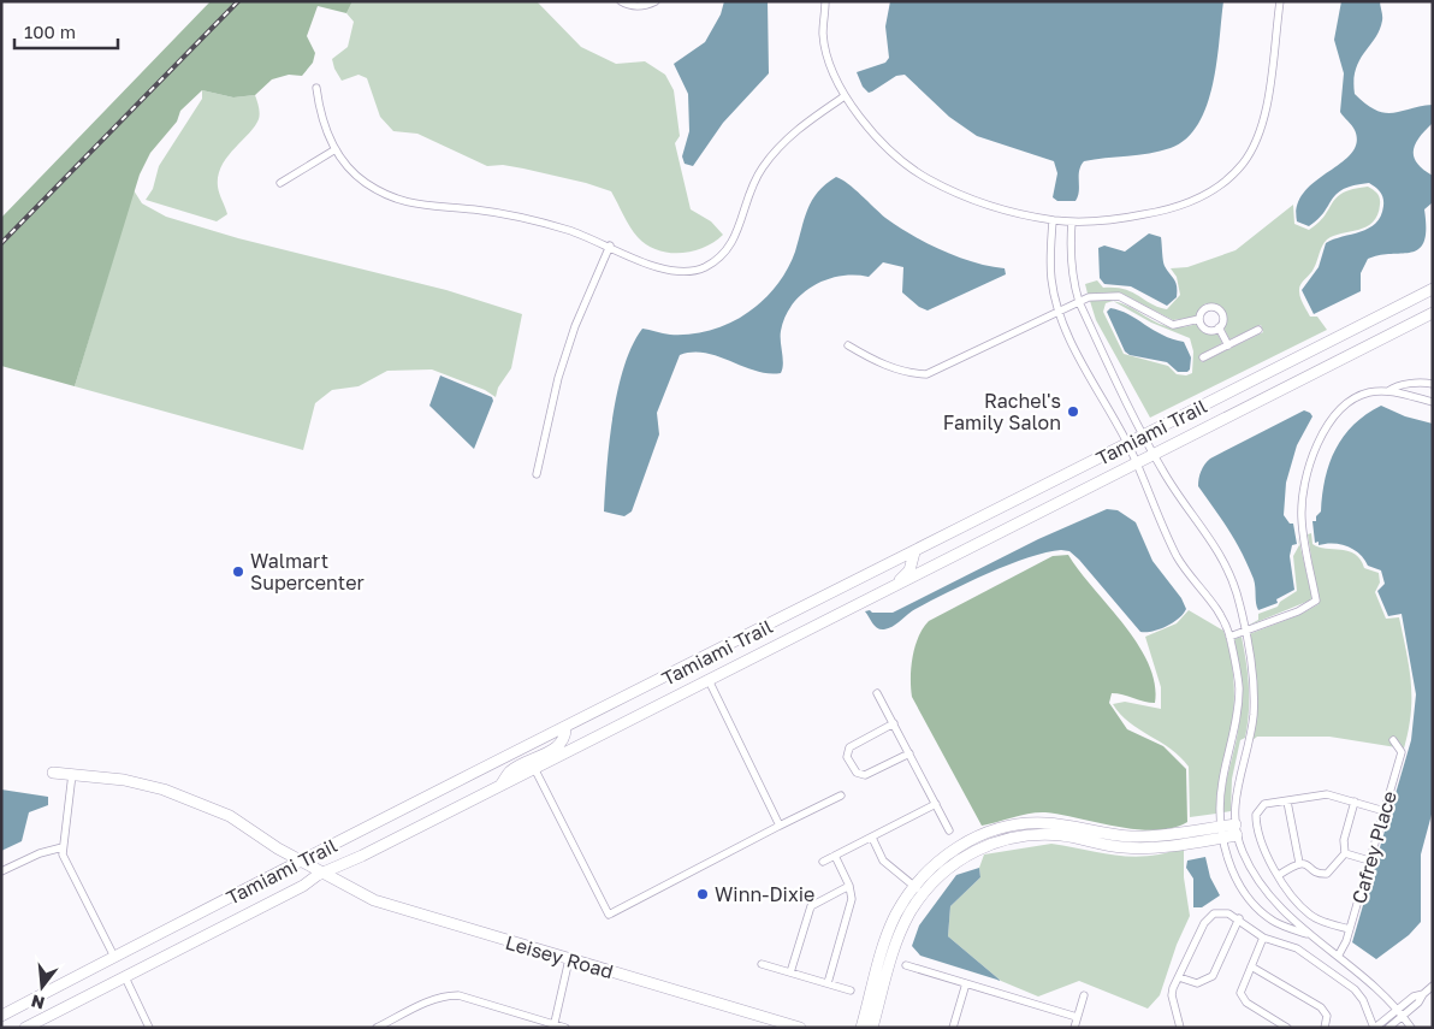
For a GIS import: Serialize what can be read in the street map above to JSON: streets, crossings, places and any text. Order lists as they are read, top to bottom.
{
  "streets": {
    "main road": ["Tamiami Trail", "Leisey Road"],
    "street": ["Cafrey Place"]
  },
  "crossings": [
    ["Tamiami Trail", "Leisey Road"]
  ],
  "places": ["Rachel's Family Salon", "Walmart Supercenter", "Winn-Dixie"],
  "scale_bar": "100 m",
  "north": "bottom"
}
